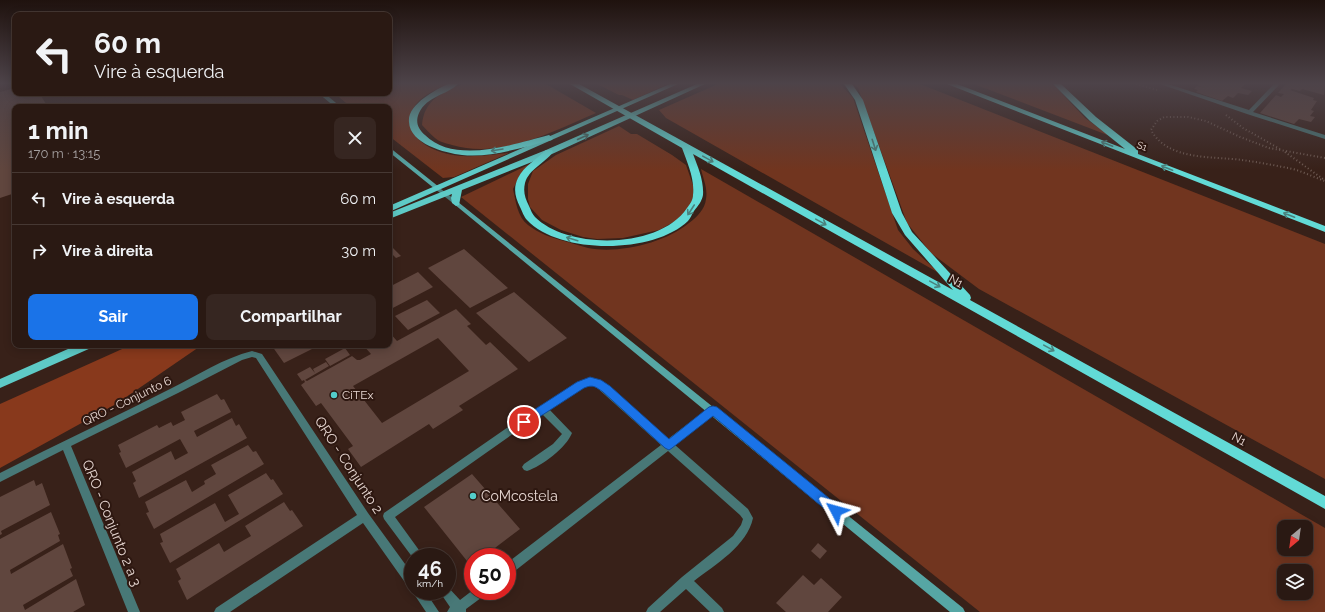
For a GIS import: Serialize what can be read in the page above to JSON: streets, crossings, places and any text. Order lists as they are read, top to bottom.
{
  "streets": {
    "highway": ["S1", "N1"],
    "street": ["QRO - Conjunto 6", "QRO - Conjunto 2", "QRO - Conjunto 2 a 3"]
  },
  "crossings": [
    ["QRO - Conjunto 6", "QRO - Conjunto 2"],
    ["QRO - Conjunto 6", "QRO - Conjunto 2 a 3"]
  ],
  "one_way": ["S1", "N1"],
  "places": ["CiTEx", "CoMcostela"],
  "north": "bottom left",
  "page": {
    "turn": ["60 m", "Vire à esquerda"],
    "heading": ["1 min", "170 m · 13:15"],
    "list": [
      {
        "name": "Vire à esquerda",
        "value": "60 m"
      },
      {
        "name": "Vire à direita",
        "value": "30 m"
      }
    ],
    "buttons": ["Sair", "Compartilhar"],
    "speed": "46 km/h",
    "limit": "50"
  }
}
